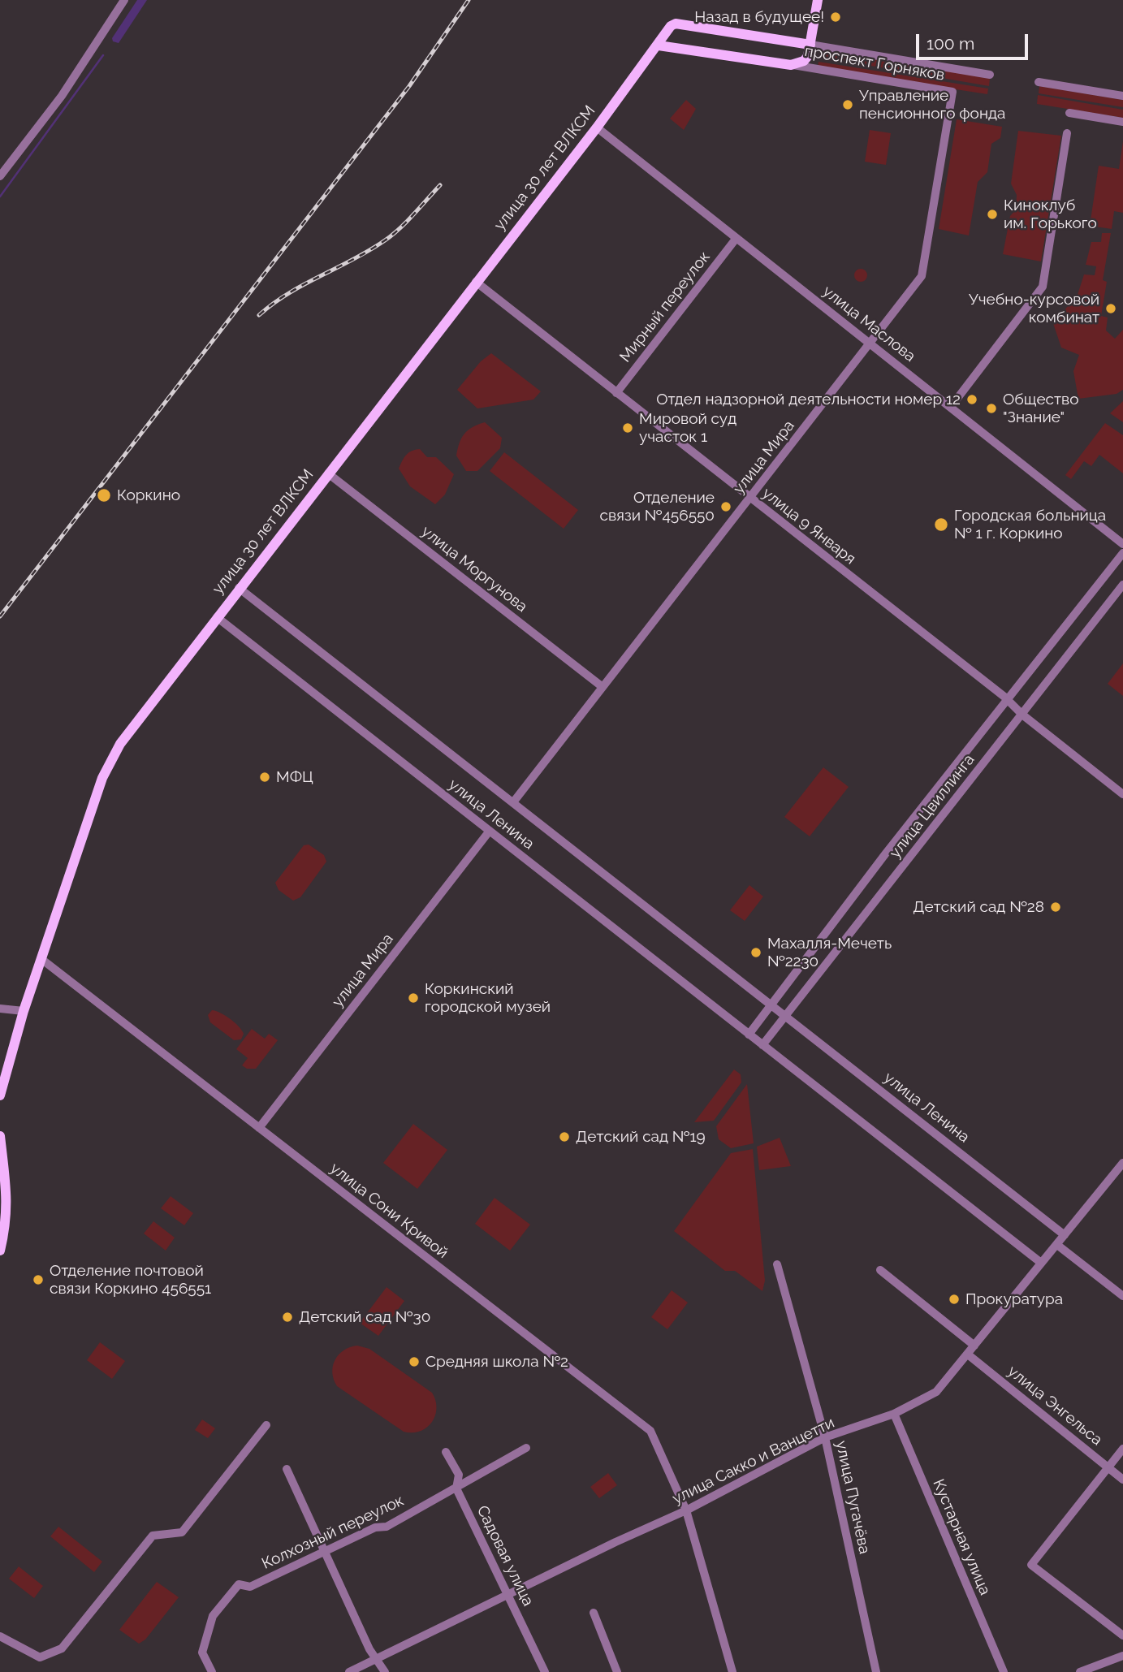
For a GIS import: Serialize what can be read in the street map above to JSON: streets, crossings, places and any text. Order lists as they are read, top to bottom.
{
  "streets": {
    "main road": ["проспект Горняков", "улица 30 лет ВЛКСМ"],
    "street": [
      "Мирный переулок",
      "улица Маслова",
      "улица Мира",
      "улица 9 Января",
      "улица Моргунова",
      "улица Цвиллинга",
      "улица Ленина",
      "улица Сони Кривой",
      "улица Энгельса",
      "улица Сакко и Ванцетти",
      "улица Пугачёва",
      "Колхозный переулок",
      "Кустарная улица",
      "Садовая улица"
    ]
  },
  "crossings": [
    ["проспект Горняков", "улица 30 лет ВЛКСМ"],
    ["проспект Горняков", "улица Мира"],
    ["улица 30 лет ВЛКСМ", "улица Маслова"],
    ["улица 30 лет ВЛКСМ", "улица 9 Января"],
    ["улица 30 лет ВЛКСМ", "улица Моргунова"],
    ["улица 30 лет ВЛКСМ", "улица Ленина"],
    ["улица 30 лет ВЛКСМ", "улица Сони Кривой"],
    ["Мирный переулок", "улица Маслова"],
    ["Мирный переулок", "улица 9 Января"],
    ["улица Маслова", "улица Мира"],
    ["улица Мира", "улица 9 Января"],
    ["улица Мира", "улица Моргунова"],
    ["улица Мира", "улица Ленина"],
    ["улица Мира", "улица Сони Кривой"],
    ["улица 9 Января", "улица Цвиллинга"],
    ["улица Цвиллинга", "улица Ленина"],
    ["улица Ленина", "улица Сакко и Ванцетти"],
    ["улица Сони Кривой", "улица Сакко и Ванцетти"],
    ["улица Энгельса", "улица Сакко и Ванцетти"],
    ["улица Сакко и Ванцетти", "улица Пугачёва"],
    ["улица Сакко и Ванцетти", "Кустарная улица"],
    ["улица Сакко и Ванцетти", "Садовая улица"],
    ["Колхозный переулок", "Садовая улица"]
  ],
  "places": [
    "Назад в будущее!",
    "Управление пенсионного фонда",
    "Киноклуб им. Горького",
    "Учебно-курсовой комбинат",
    "Отдел надзорной деятельности номер 12",
    "Общество \"Знание\"",
    "Мировой суд участок 1",
    "Коркино",
    "Отделение связи №456550",
    "Городская больница № 1 г. Коркино",
    "МФЦ",
    "Детский сад №28",
    "Махалля-Мечеть №2230",
    "Коркинский городской музей",
    "Детский сад №19",
    "Отделение почтовой связи Коркино 456551",
    "Прокуратура",
    "Детский сад №30",
    "Средняя школа №2"
  ],
  "scale_bar": "100 m"
}
